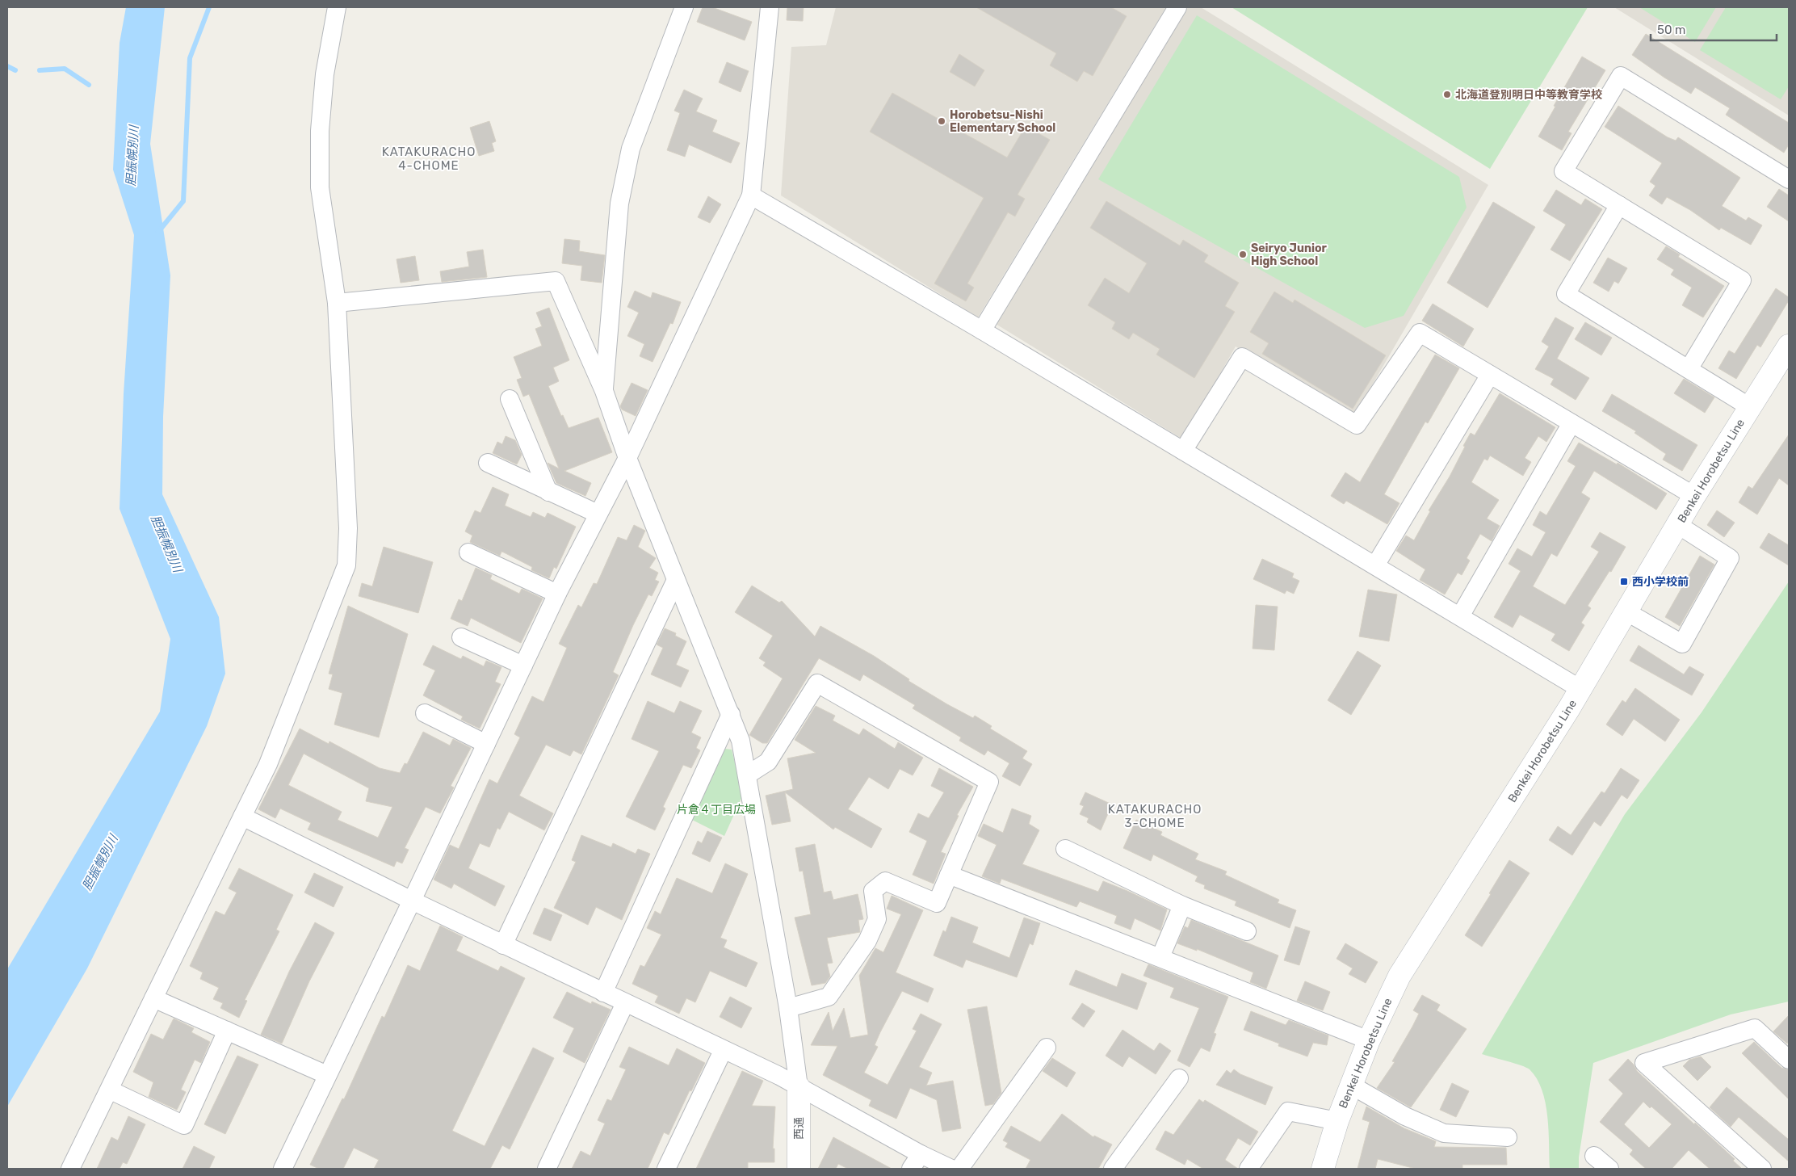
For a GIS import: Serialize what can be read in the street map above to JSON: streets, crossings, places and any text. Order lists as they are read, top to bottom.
{
  "streets": {
    "main road": ["Benkei Horobetsu Line", "西通"]
  },
  "districts": ["KATAKURACHO 4-CHOME", "KATAKURACHO 3-CHOME"],
  "water": ["胆振幌別川"],
  "parks": ["片倉４丁目広場"],
  "places": {
    "other": ["北海道登別明日中等教育学校", "Horobetsu-Nishi Elementary School", "Seiryo Junior High School"],
    "transit": ["西小学校前"]
  },
  "scale_bar": "50 m"
}
